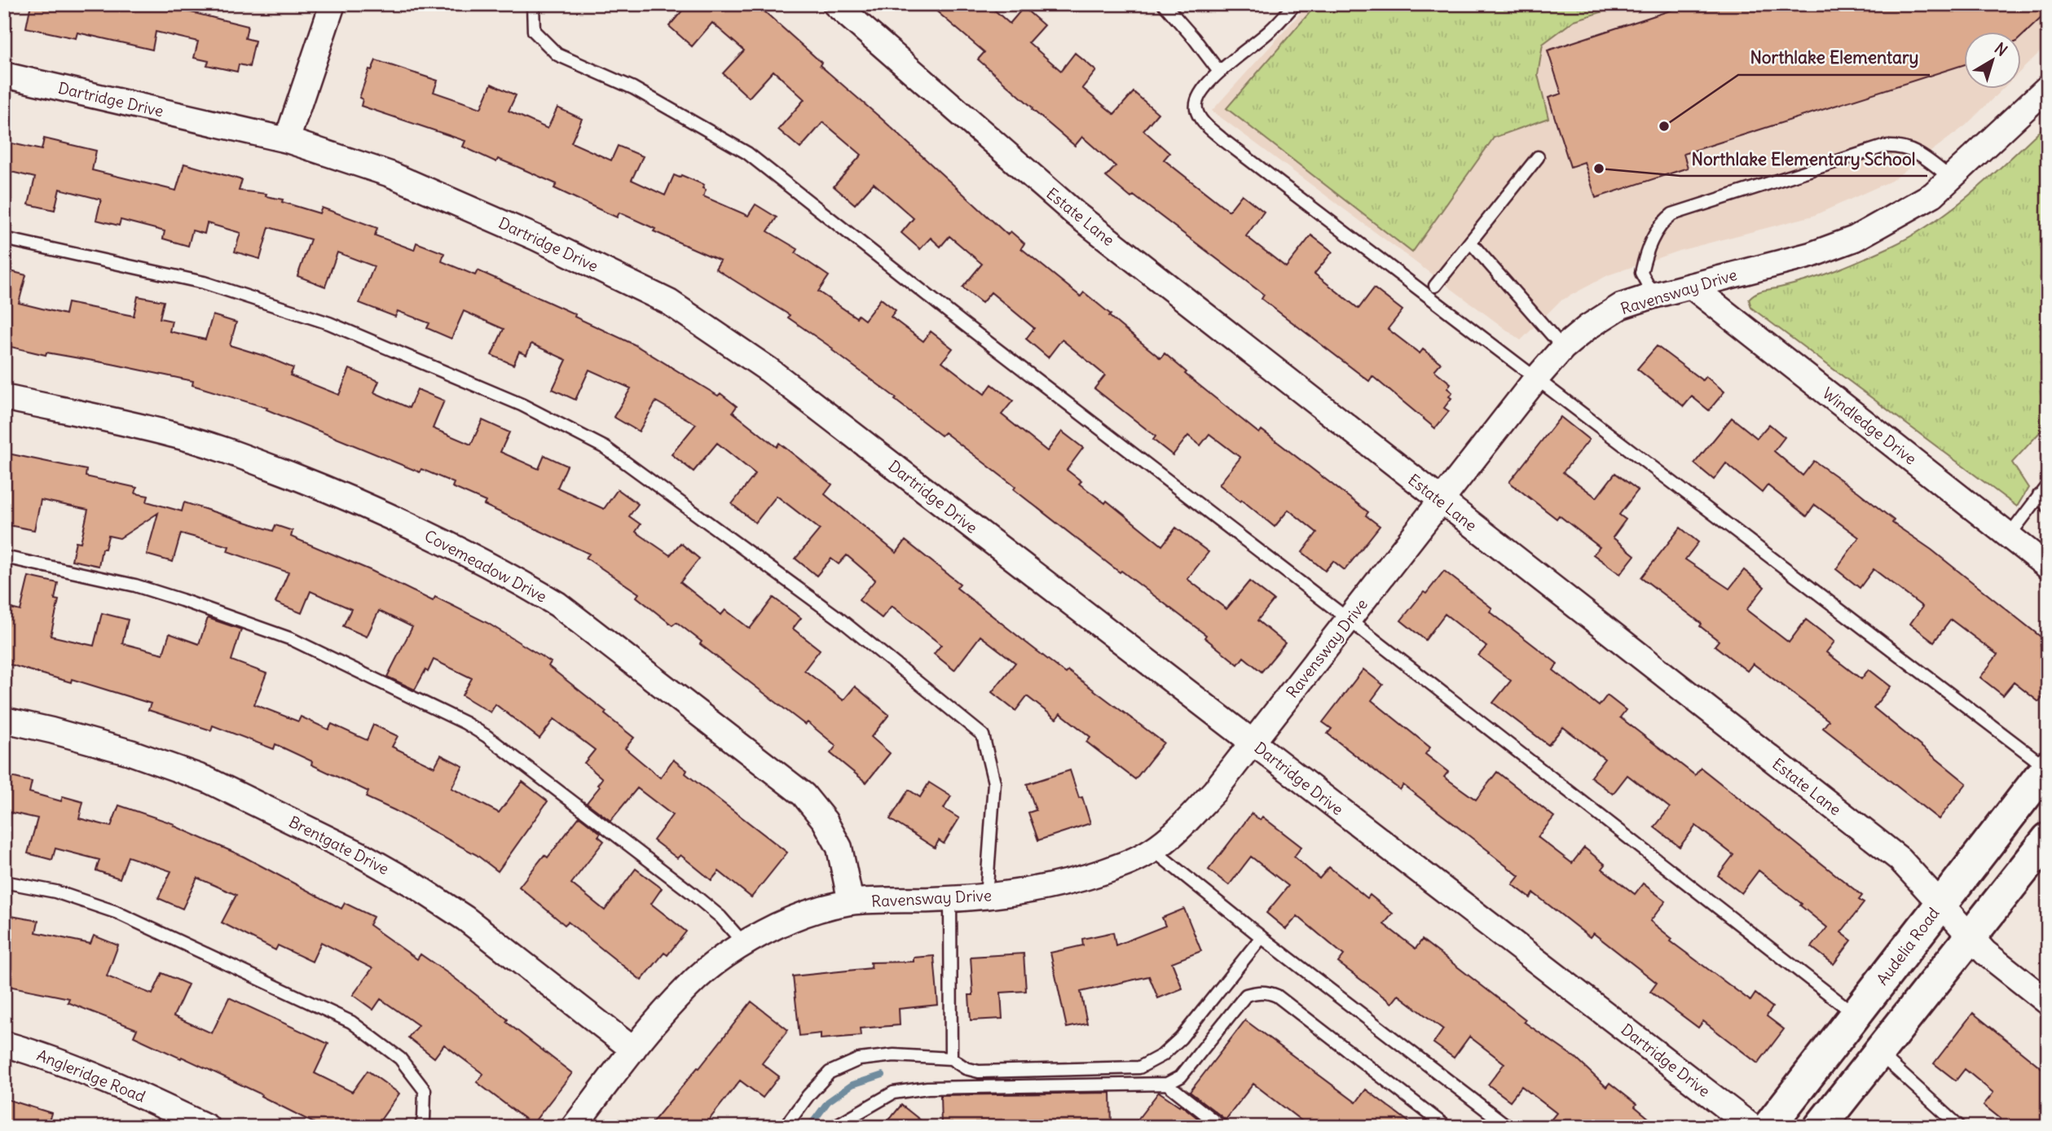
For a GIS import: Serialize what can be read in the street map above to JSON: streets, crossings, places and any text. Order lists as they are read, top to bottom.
{
  "streets": {
    "main road": ["Audelia Road"],
    "street": [
      "Dartridge Drive",
      "Estate Lane",
      "Ravensway Drive",
      "Windledge Drive",
      "Covemeadow Drive",
      "Brentgate Drive",
      "Angleridge Road"
    ]
  },
  "crossings": [
    ["Dartridge Drive", "Ravensway Drive"],
    ["Estate Lane", "Ravensway Drive"],
    ["Estate Lane", "Audelia Road"],
    ["Ravensway Drive", "Windledge Drive"],
    ["Ravensway Drive", "Covemeadow Drive"],
    ["Ravensway Drive", "Brentgate Drive"]
  ],
  "places": ["Northlake Elementary", "Northlake Elementary School"],
  "north": "top right"
}
